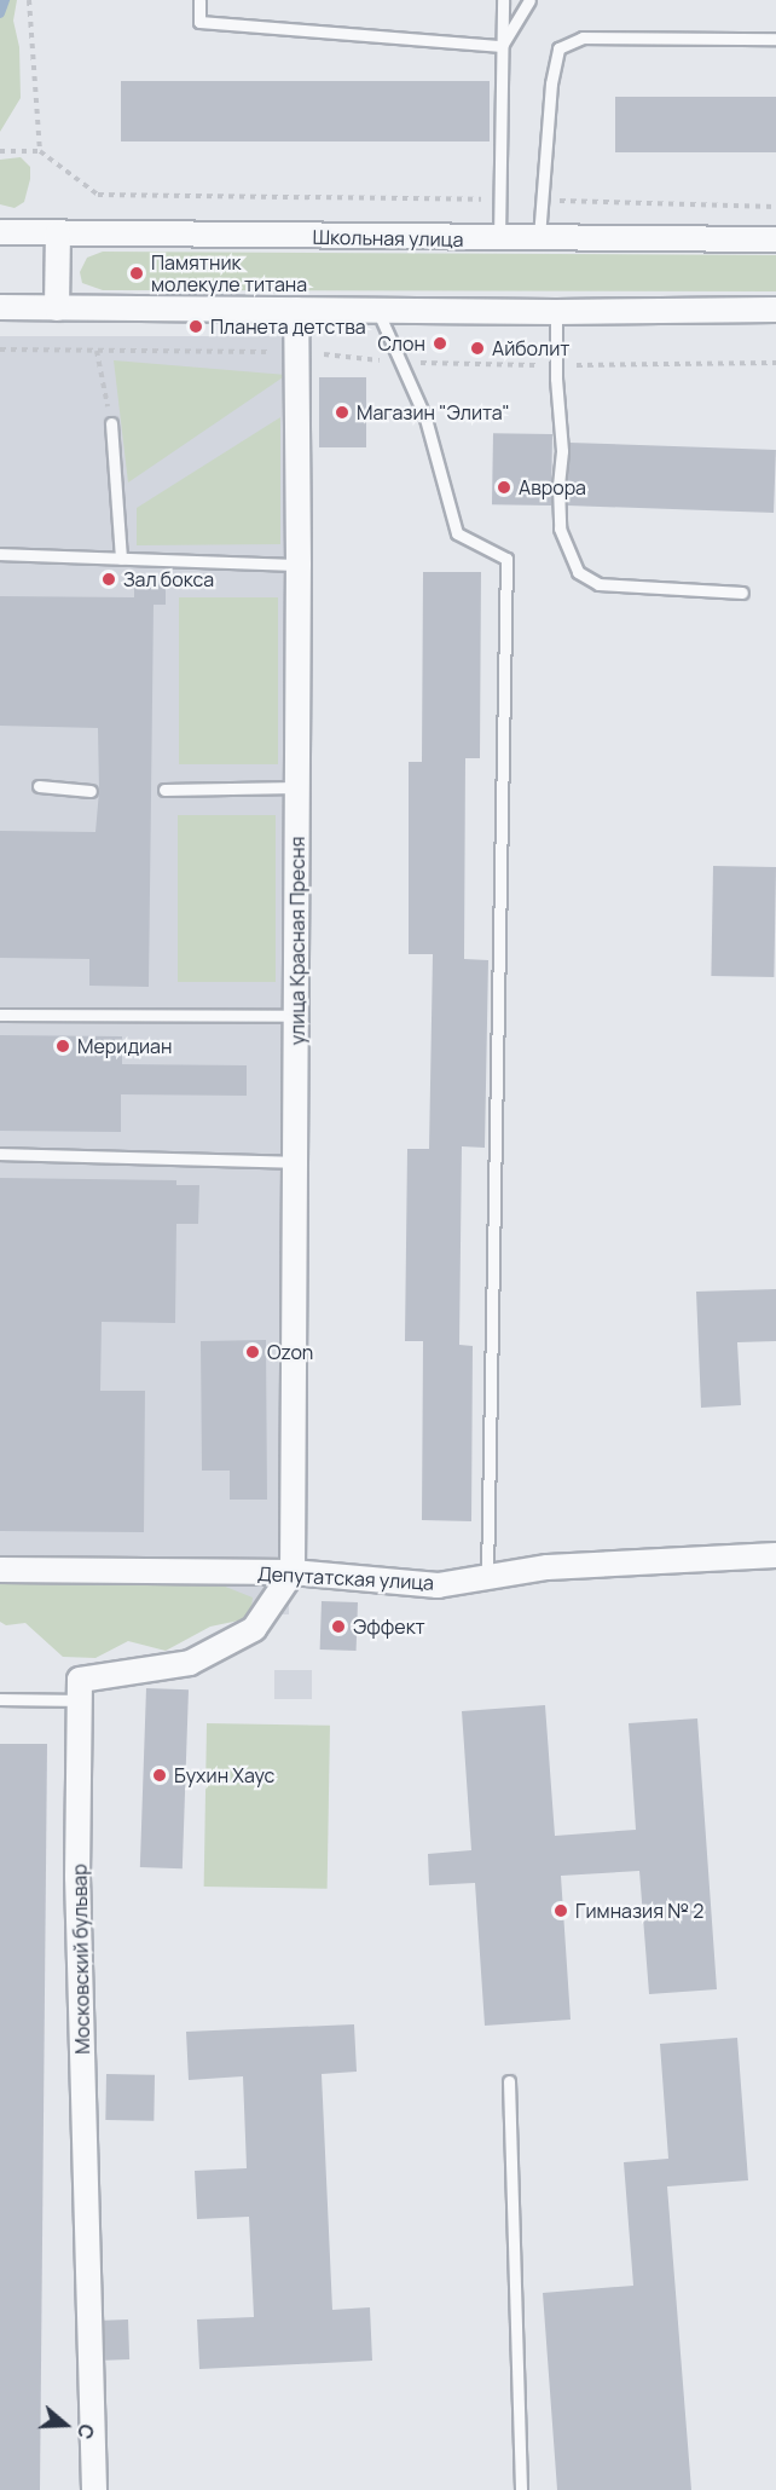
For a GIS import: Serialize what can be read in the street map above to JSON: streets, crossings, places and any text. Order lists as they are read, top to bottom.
{
  "streets": {
    "street": [
      "Школьная улица",
      "улица Красная Пресня",
      "Депутатская улица",
      "Московский бульвар"
    ]
  },
  "crossings": [
    ["улица Красная Пресня", "Депутатская улица"]
  ],
  "places": [
    "Памятник молекуле титана",
    "Планета детства",
    "Слон",
    "Айболит",
    "Магазин \"Элита\"",
    "Аврора",
    "Зал бокса",
    "Меридиан",
    "Ozon",
    "Эффект",
    "Бухин Хаус",
    "Гимназия № 2"
  ],
  "north": "right"
}
